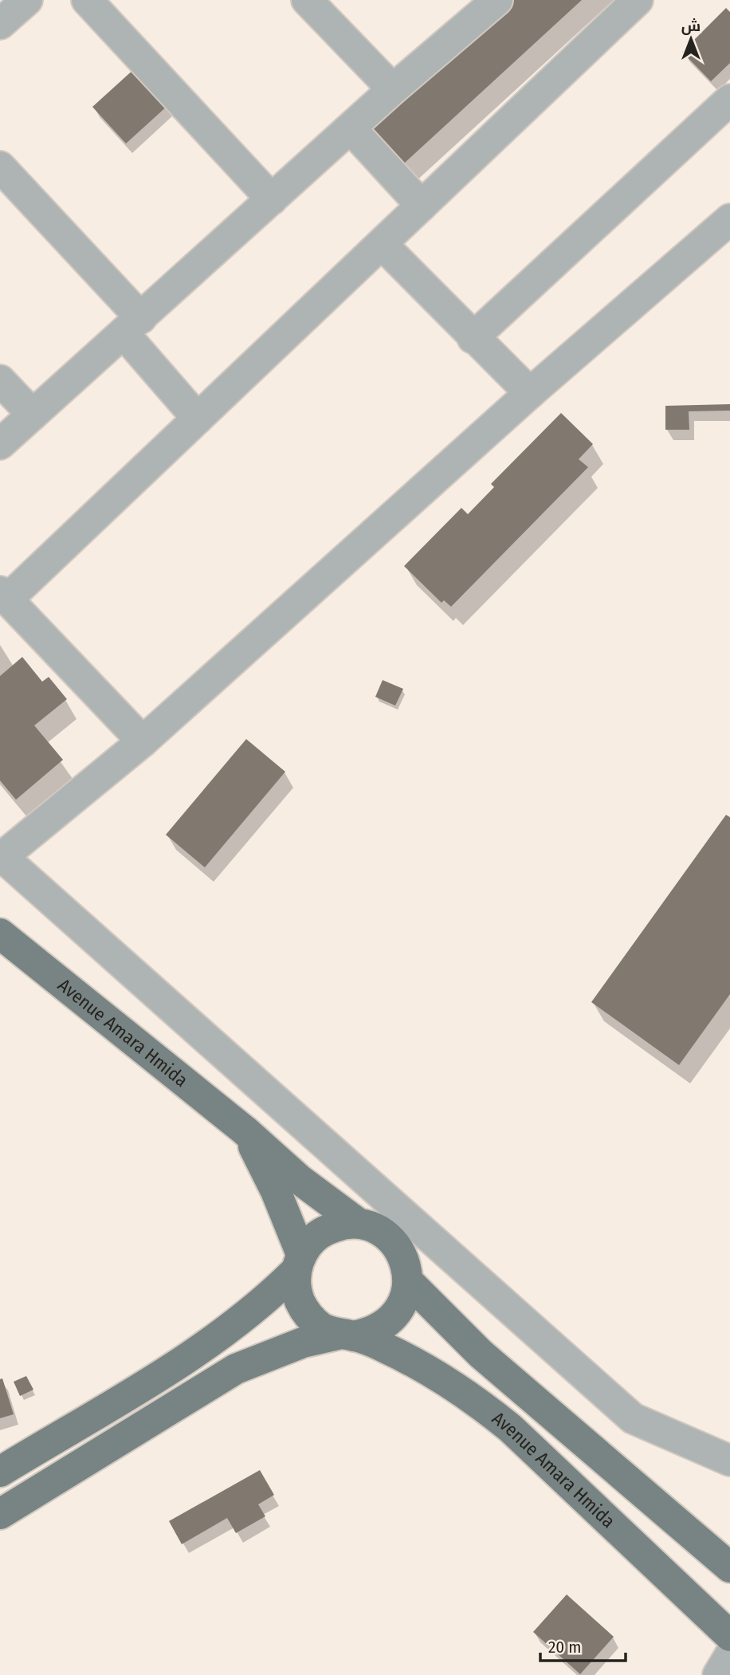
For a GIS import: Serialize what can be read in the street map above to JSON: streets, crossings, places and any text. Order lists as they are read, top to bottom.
{
  "streets": {
    "main road": ["Avenue Amara Hmida"]
  },
  "scale_bar": "20 m",
  "north": "top"
}
